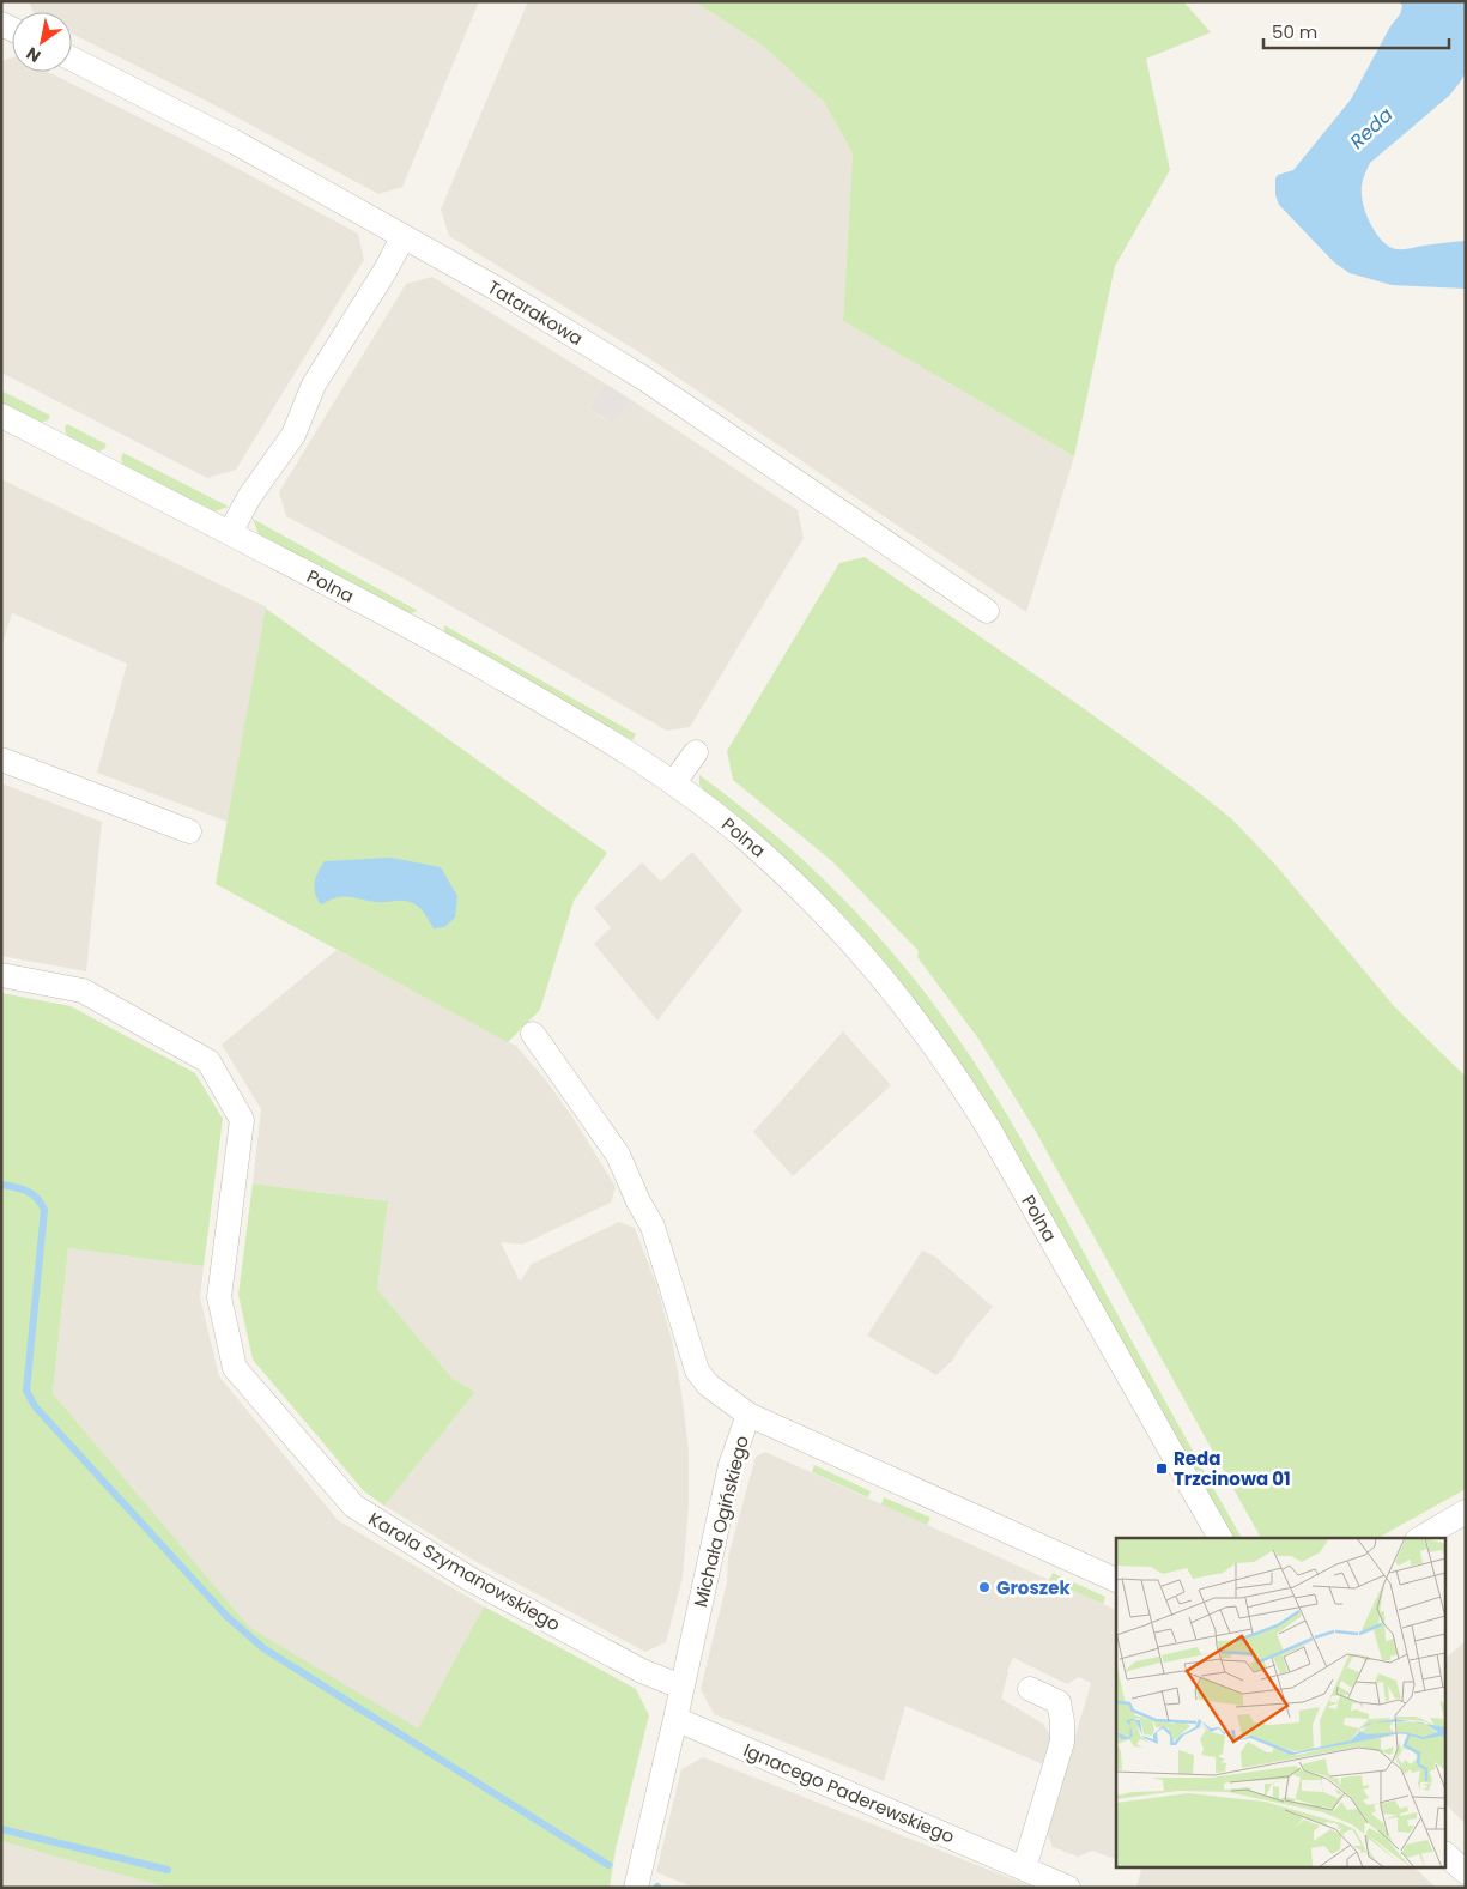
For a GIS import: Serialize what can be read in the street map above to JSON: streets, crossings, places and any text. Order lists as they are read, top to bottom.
{
  "streets": {
    "street": [
      "Tatarakowa",
      "Polna",
      "Michała Ogińskiego",
      "Karola Szymanowskiego",
      "Ignacego Paderewskiego"
    ]
  },
  "crossings": [
    ["Michała Ogińskiego", "Karola Szymanowskiego"],
    ["Michała Ogińskiego", "Ignacego Paderewskiego"]
  ],
  "water": ["Reda"],
  "places": {
    "transit": ["Reda Trzcinowa 01"],
    "other": ["Groszek"]
  },
  "scale_bar": "50 m",
  "north": "bottom left"
}
